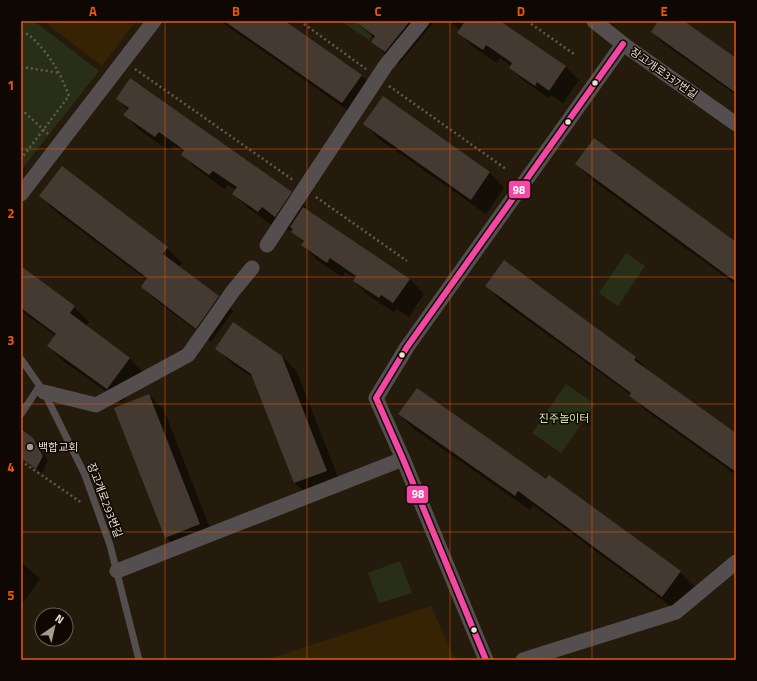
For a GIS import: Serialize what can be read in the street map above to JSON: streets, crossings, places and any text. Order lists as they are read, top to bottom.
{
  "streets": {
    "street": ["장고개로337번길"],
    "lane": ["장고개로293번길"]
  },
  "parks": ["진주놀이터"],
  "places": ["백합교회"],
  "lines": ["transit line 98"],
  "north": "top right",
  "grid": {
    "columns": [
      "A",
      "B",
      "C",
      "D",
      "E"
    ],
    "rows": [
      "1",
      "2",
      "3",
      "4",
      "5"
    ]
  }
}
